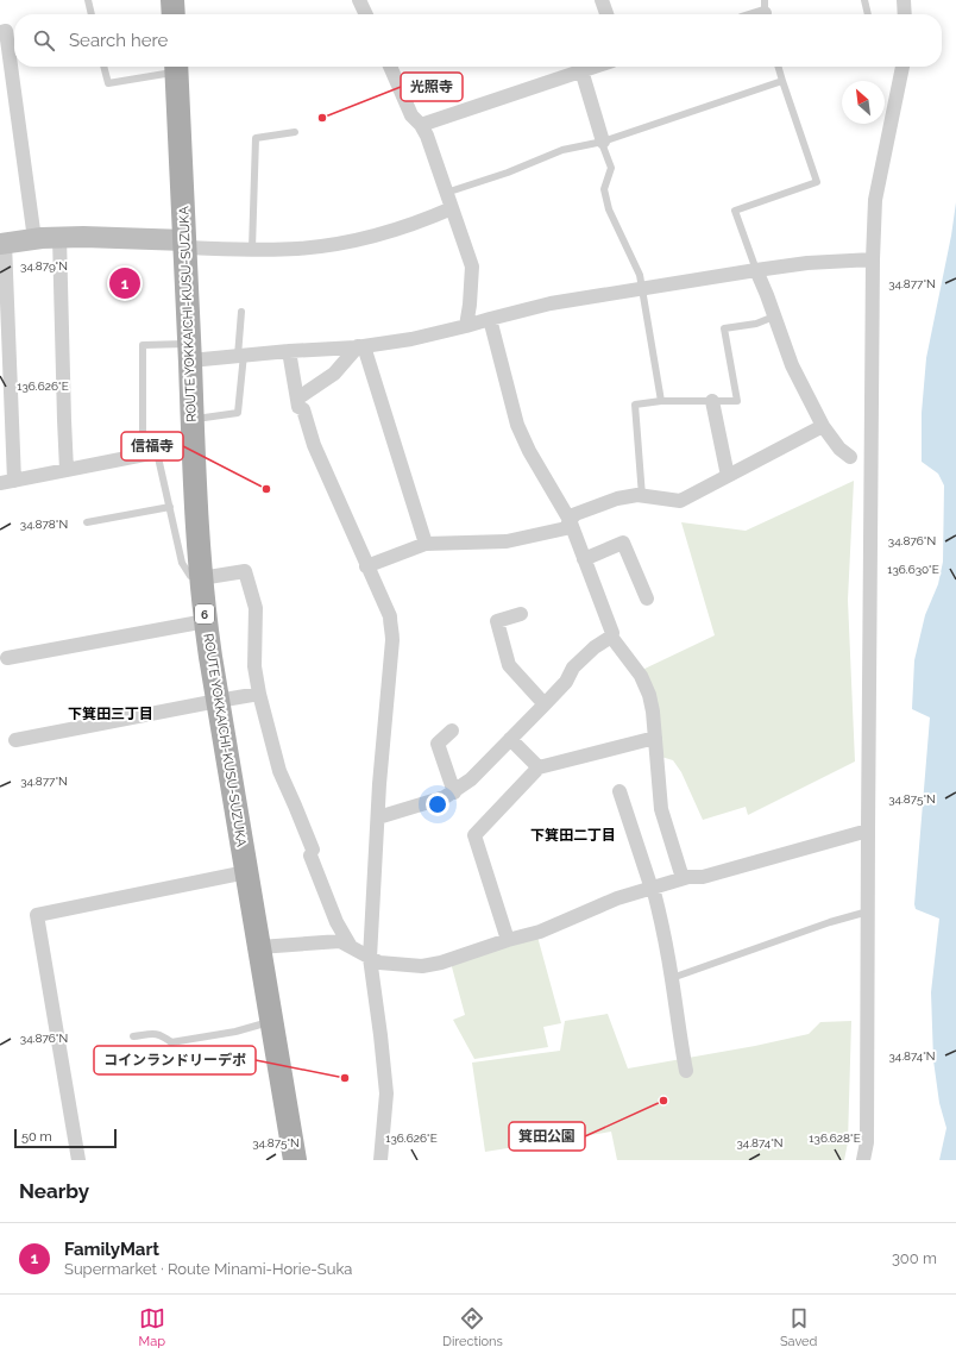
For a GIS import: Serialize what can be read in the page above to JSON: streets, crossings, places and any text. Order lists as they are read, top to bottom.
{
  "streets": {
    "main road": ["ROUTE YOKKAICHI-KUSU-SUZUKA", "6"]
  },
  "districts": ["下箕田三丁目", "下箕田二丁目"],
  "places": [
    "光照寺",
    "信福寺",
    "コインランドリーデポ",
    "箕田公園"
  ],
  "scale_bar": "50 m",
  "north": "top left",
  "page": {
    "search": "Search here",
    "pins": "1",
    "scale": "50 m",
    "heading": "Nearby",
    "list": [
      {
        "mark": "1",
        "name": "FamilyMart",
        "note": "Supermarket · Route Minami-Horie-Suka",
        "value": "300 m"
      }
    ],
    "nav": ["Map", "Directions", "Saved"]
  },
  "coordinates": [
    "34.879°N",
    "34.877°N",
    "136.626°E",
    "34.878°N",
    "34.876°N",
    "136.630°E",
    "34.875°N",
    "34.874°N",
    "136.628°E"
  ]
}
